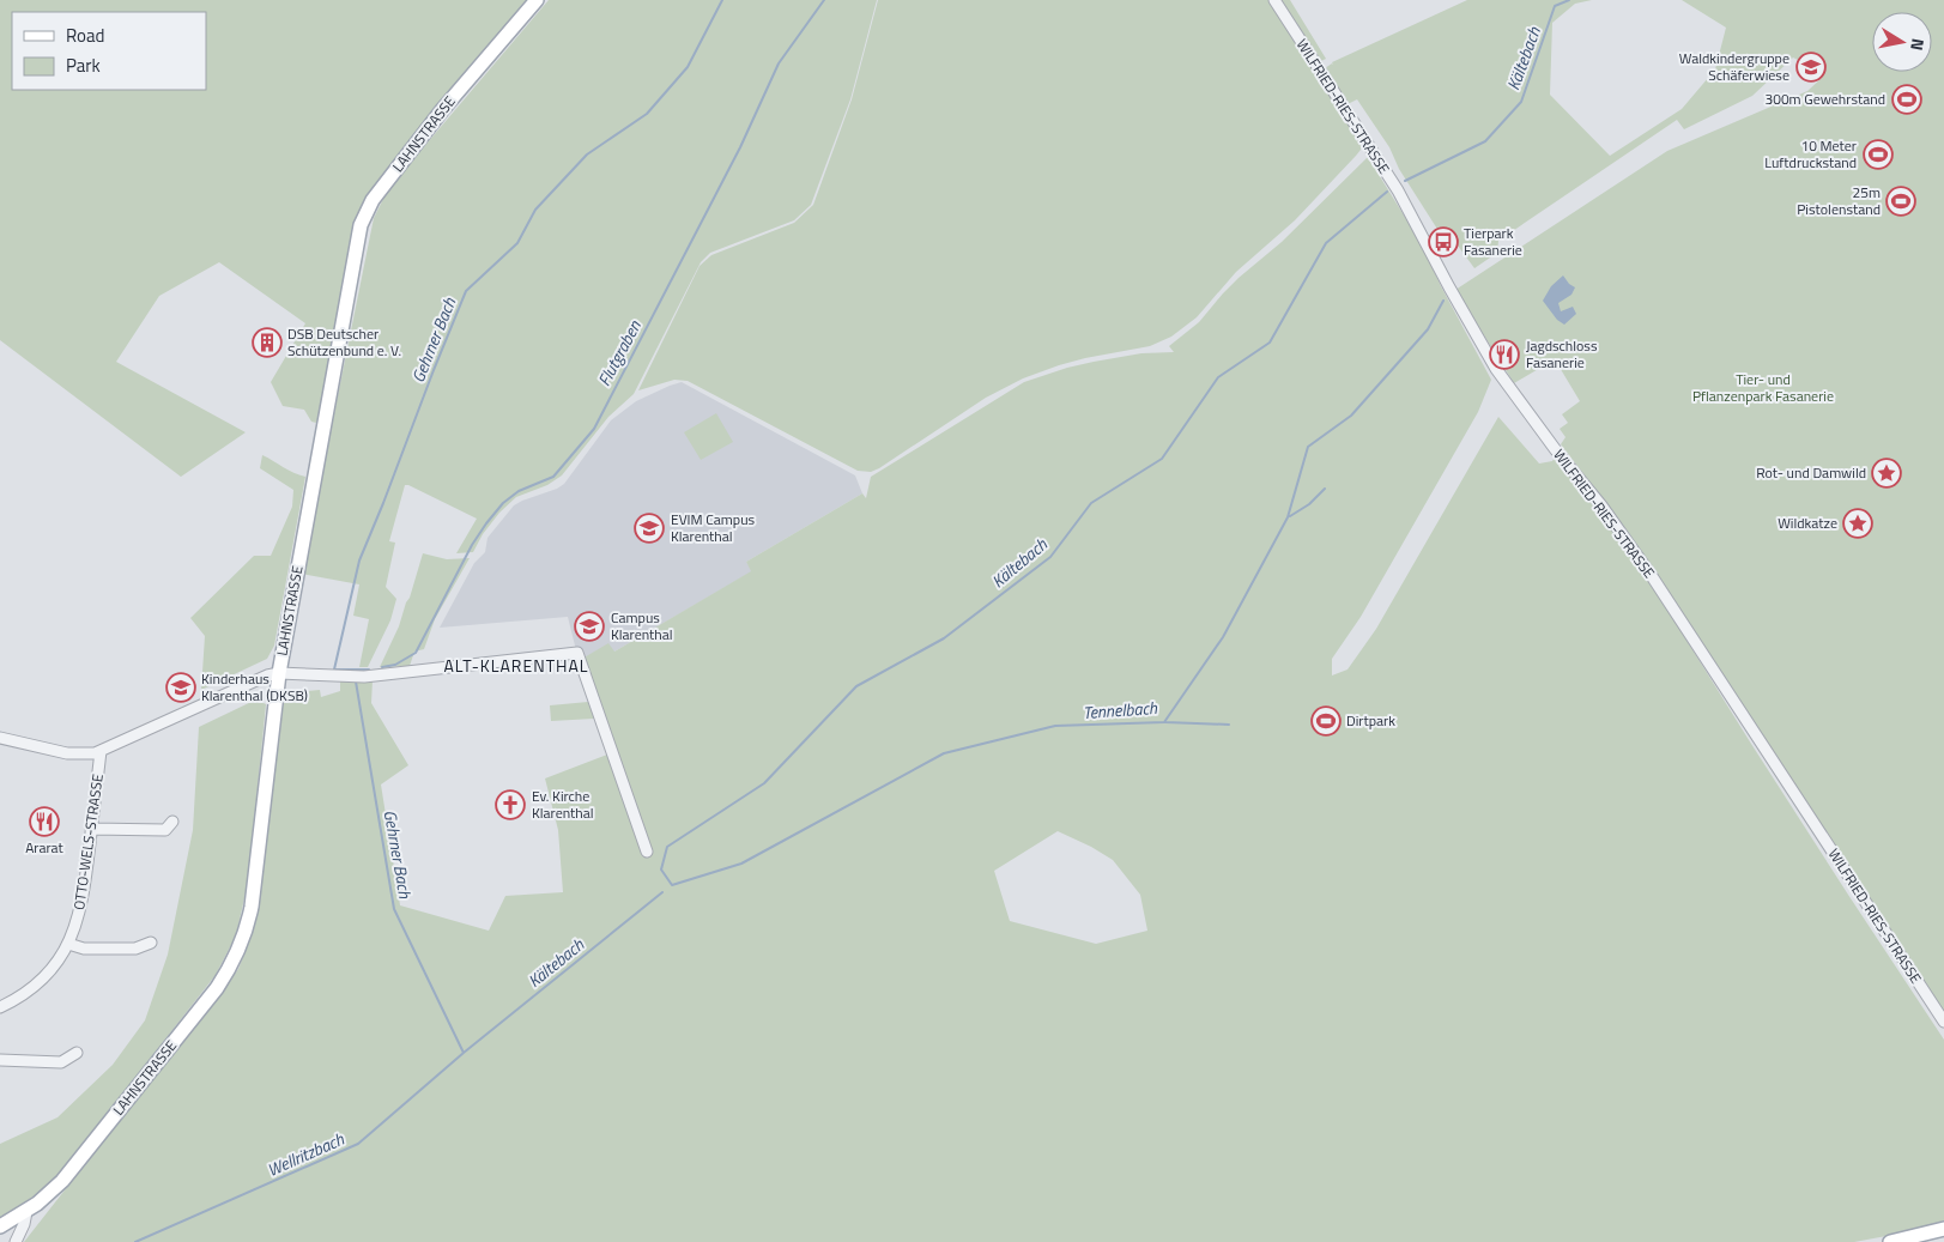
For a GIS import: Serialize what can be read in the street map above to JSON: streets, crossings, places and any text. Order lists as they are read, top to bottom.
{
  "streets": {
    "main road": ["LAHNSTRASSE"],
    "street": ["WILFRIED-RIES-STRASSE", "OTTO-WELS-STRASSE"]
  },
  "districts": ["ALT-KLARENTHAL"],
  "water": [
    "Kältebach",
    "Gehrner Bach",
    "Flutgraben",
    "Tennelbach",
    "Wellritzbach"
  ],
  "parks": ["Tier- und Pflanzenpark Fasanerie"],
  "places": {
    "school or university": [
      "Waldkindergruppe Schäferwiese",
      "EVIM Campus Klarenthal",
      "Campus Klarenthal",
      "Kinderhaus Klarenthal (DKSB)"
    ],
    "sports": [
      "300m Gewehrstand",
      "10 Meter Luftdruckstand",
      "25m Pistolenstand",
      "Dirtpark"
    ],
    "bus stop": ["Tierpark Fasanerie"],
    "building": ["DSB Deutscher Schützenbund e. V."],
    "restaurant": ["Jagdschloss Fasanerie", "Ararat"],
    "place": ["Rot- und Damwild", "Wildkatze"],
    "church": ["Ev. Kirche Klarenthal"]
  },
  "legend": ["Road", "Park"],
  "north": "right"
}
